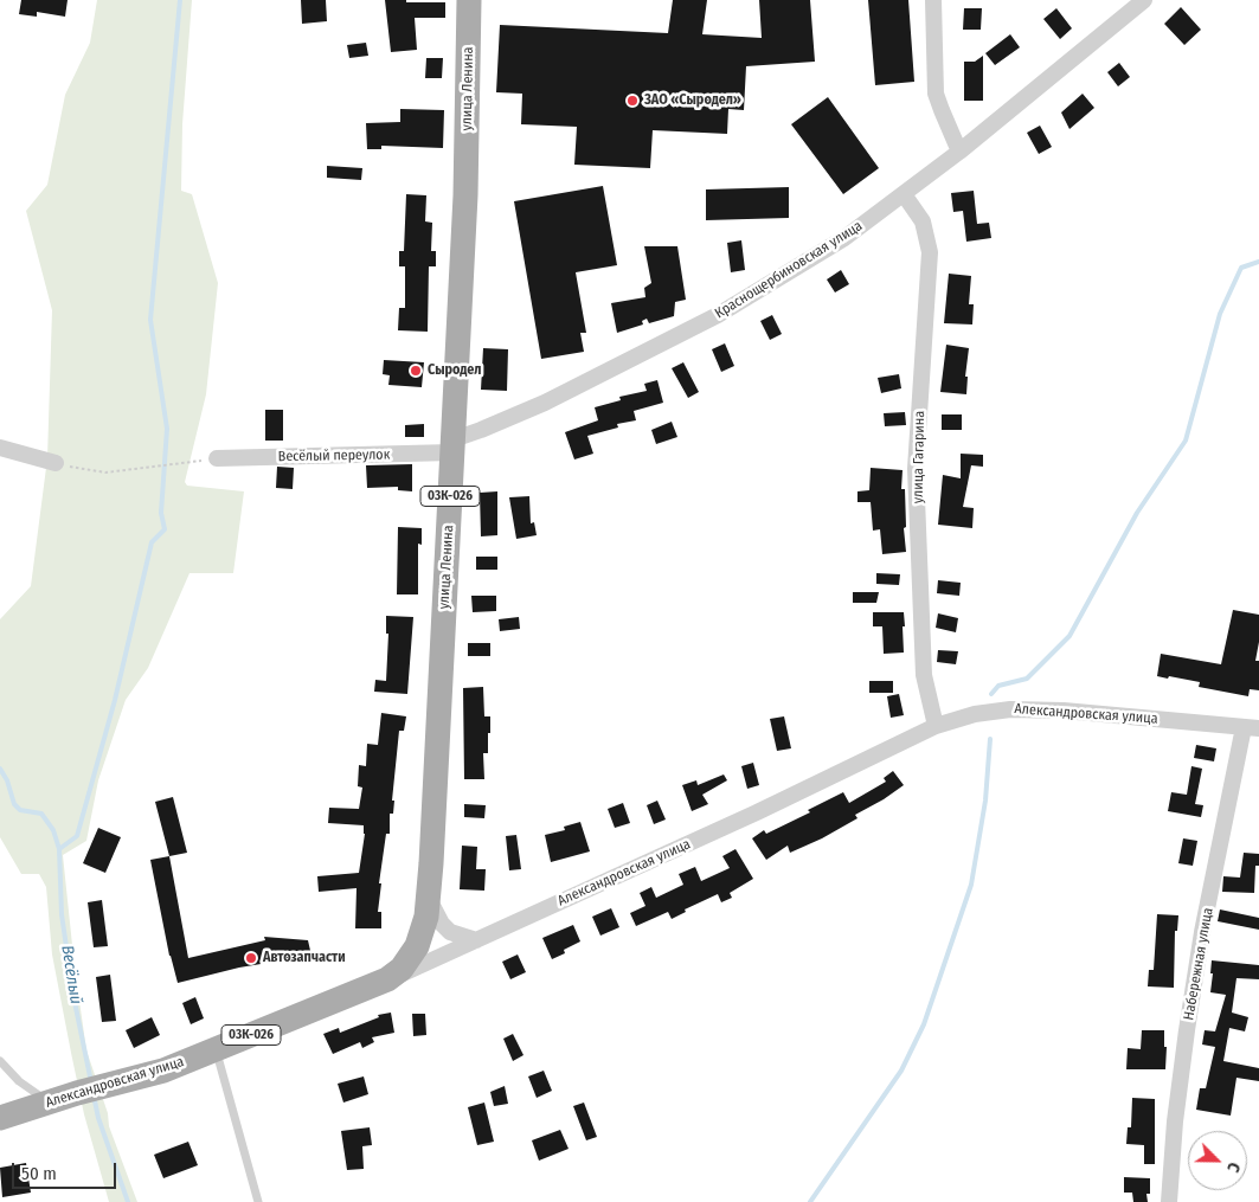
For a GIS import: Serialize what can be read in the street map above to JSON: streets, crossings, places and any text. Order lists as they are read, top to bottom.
{
  "streets": {
    "main road": ["улица Ленина", "03К-026", "Александровская улица"],
    "street": [
      "Краснощербиновская улица",
      "Весёлый переулок",
      "улица Гагарина",
      "Набережная улица"
    ]
  },
  "crossings": [
    ["улица Ленина", "Краснощербиновская улица"],
    ["улица Ленина", "Весёлый переулок"],
    ["улица Ленина", "Александровская улица"],
    ["Краснощербиновская улица", "Весёлый переулок"],
    ["Краснощербиновская улица", "улица Гагарина"],
    ["улица Гагарина", "Александровская улица"],
    ["Александровская улица", "Набережная улица"]
  ],
  "water": ["Весёлый"],
  "places": ["ЗАО «Сыродел»", "Сыродел", "Автозапчасти"],
  "scale_bar": "50 m",
  "north": "bottom right"
}
